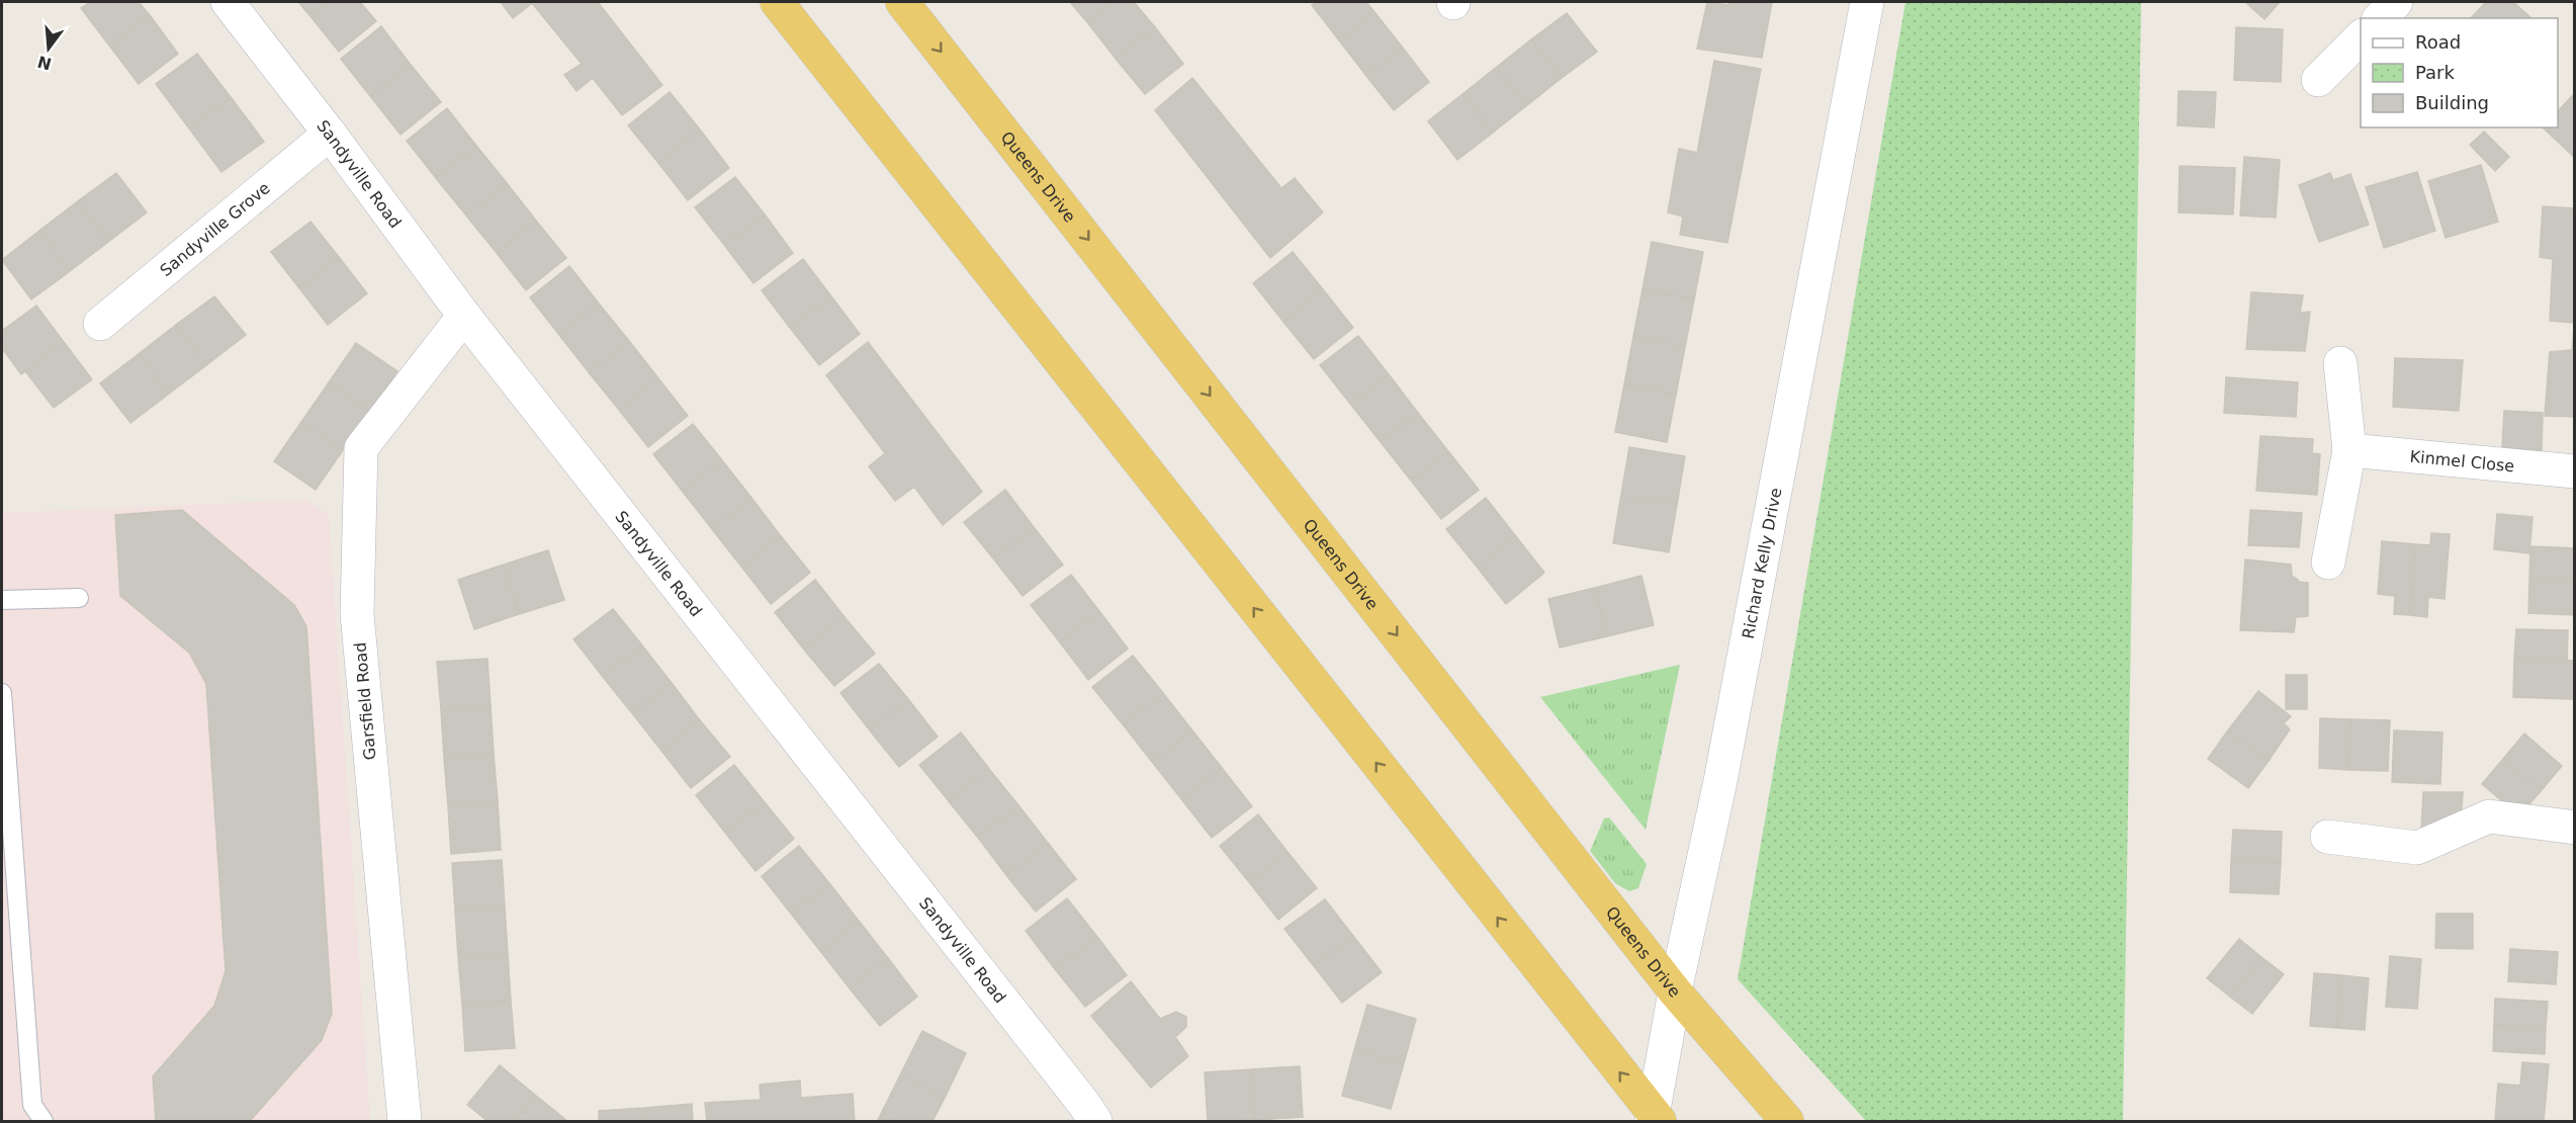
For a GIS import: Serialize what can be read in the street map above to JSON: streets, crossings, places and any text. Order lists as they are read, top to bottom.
{
  "streets": {
    "highway": ["Queens Drive"],
    "street": [
      "Sandyville Road",
      "Sandyville Grove",
      "Kinmel Close",
      "Richard Kelly Drive",
      "Garsfield Road"
    ]
  },
  "crossings": [
    ["Sandyville Road", "Sandyville Grove"],
    ["Sandyville Road", "Garsfield Road"],
    ["Queens Drive", "Richard Kelly Drive"]
  ],
  "legend": ["Road", "Park", "Building"],
  "north": "bottom"
}
